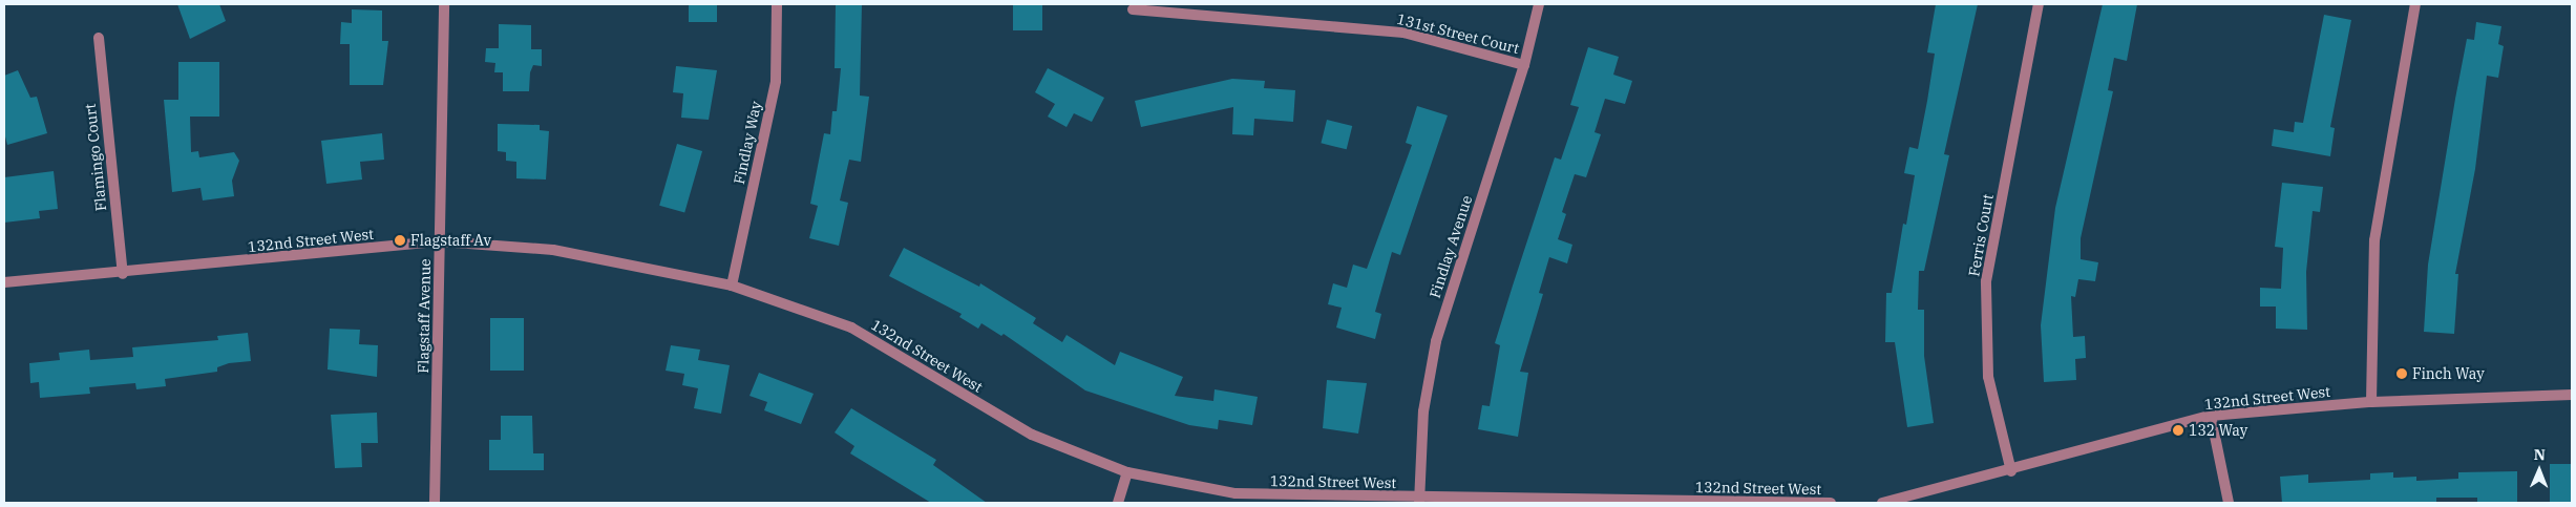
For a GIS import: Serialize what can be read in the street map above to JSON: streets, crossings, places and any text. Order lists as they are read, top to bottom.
{
  "streets": {
    "street": [
      "131st Street Court",
      "Findlay Way",
      "Flamingo Court",
      "Ferris Court",
      "132nd Street West",
      "Findlay Avenue",
      "Flagstaff Avenue"
    ]
  },
  "crossings": [
    ["131st Street Court", "Findlay Avenue"],
    ["Findlay Way", "132nd Street West"],
    ["Flamingo Court", "132nd Street West"],
    ["Ferris Court", "132nd Street West"],
    ["132nd Street West", "Findlay Avenue"],
    ["132nd Street West", "Flagstaff Avenue"]
  ],
  "places": ["Flagstaff Av", "Finch Way", "132 Way"],
  "north": "top"
}
